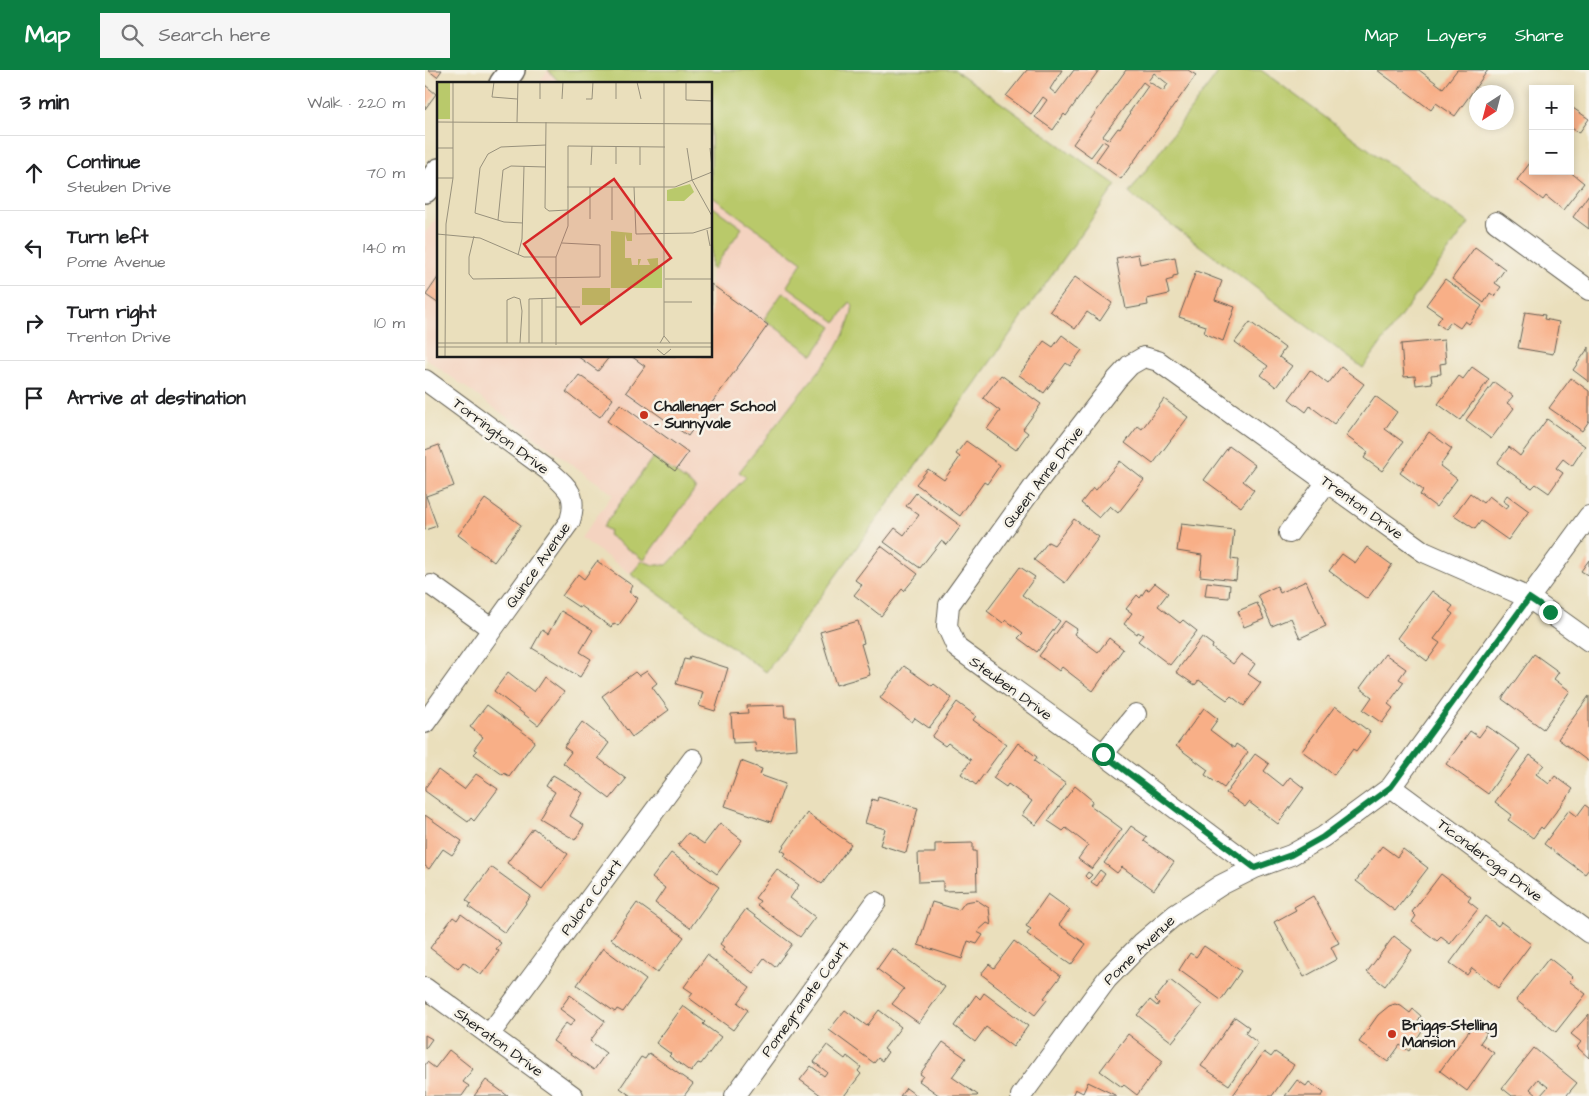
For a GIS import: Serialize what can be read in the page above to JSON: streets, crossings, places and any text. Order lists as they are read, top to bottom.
{
  "streets": {
    "street": [
      "Torrington Drive",
      "Queen Anne Drive",
      "Trenton Drive",
      "Quince Avenue",
      "Steuben Drive",
      "Ticonderoga Drive",
      "Pulora Court",
      "Pome Avenue",
      "Pomegranate Court",
      "Sheraton Drive"
    ]
  },
  "crossings": [
    ["Torrington Drive", "Quince Avenue"],
    ["Queen Anne Drive", "Trenton Drive"],
    ["Queen Anne Drive", "Steuben Drive"],
    ["Trenton Drive", "Pome Avenue"],
    ["Steuben Drive", "Pome Avenue"],
    ["Ticonderoga Drive", "Pome Avenue"],
    ["Pulora Court", "Sheraton Drive"]
  ],
  "places": ["Challenger School - Sunnyvale", "Briggs-Stelling Mansion"],
  "north": "bottom left",
  "page": {
    "header": "Map",
    "search": "Search here",
    "nav": ["Map", "Layers", "Share"],
    "heading": ["3 min", "Walk · 220 m"],
    "map_buttons": ["+", "−"],
    "list": [
      ["Continue", "Steuben Drive", "70 m"],
      ["Turn left", "Pome Avenue", "140 m"],
      ["Turn right", "Trenton Drive", "10 m"],
      "Arrive at destination"
    ]
  }
}
